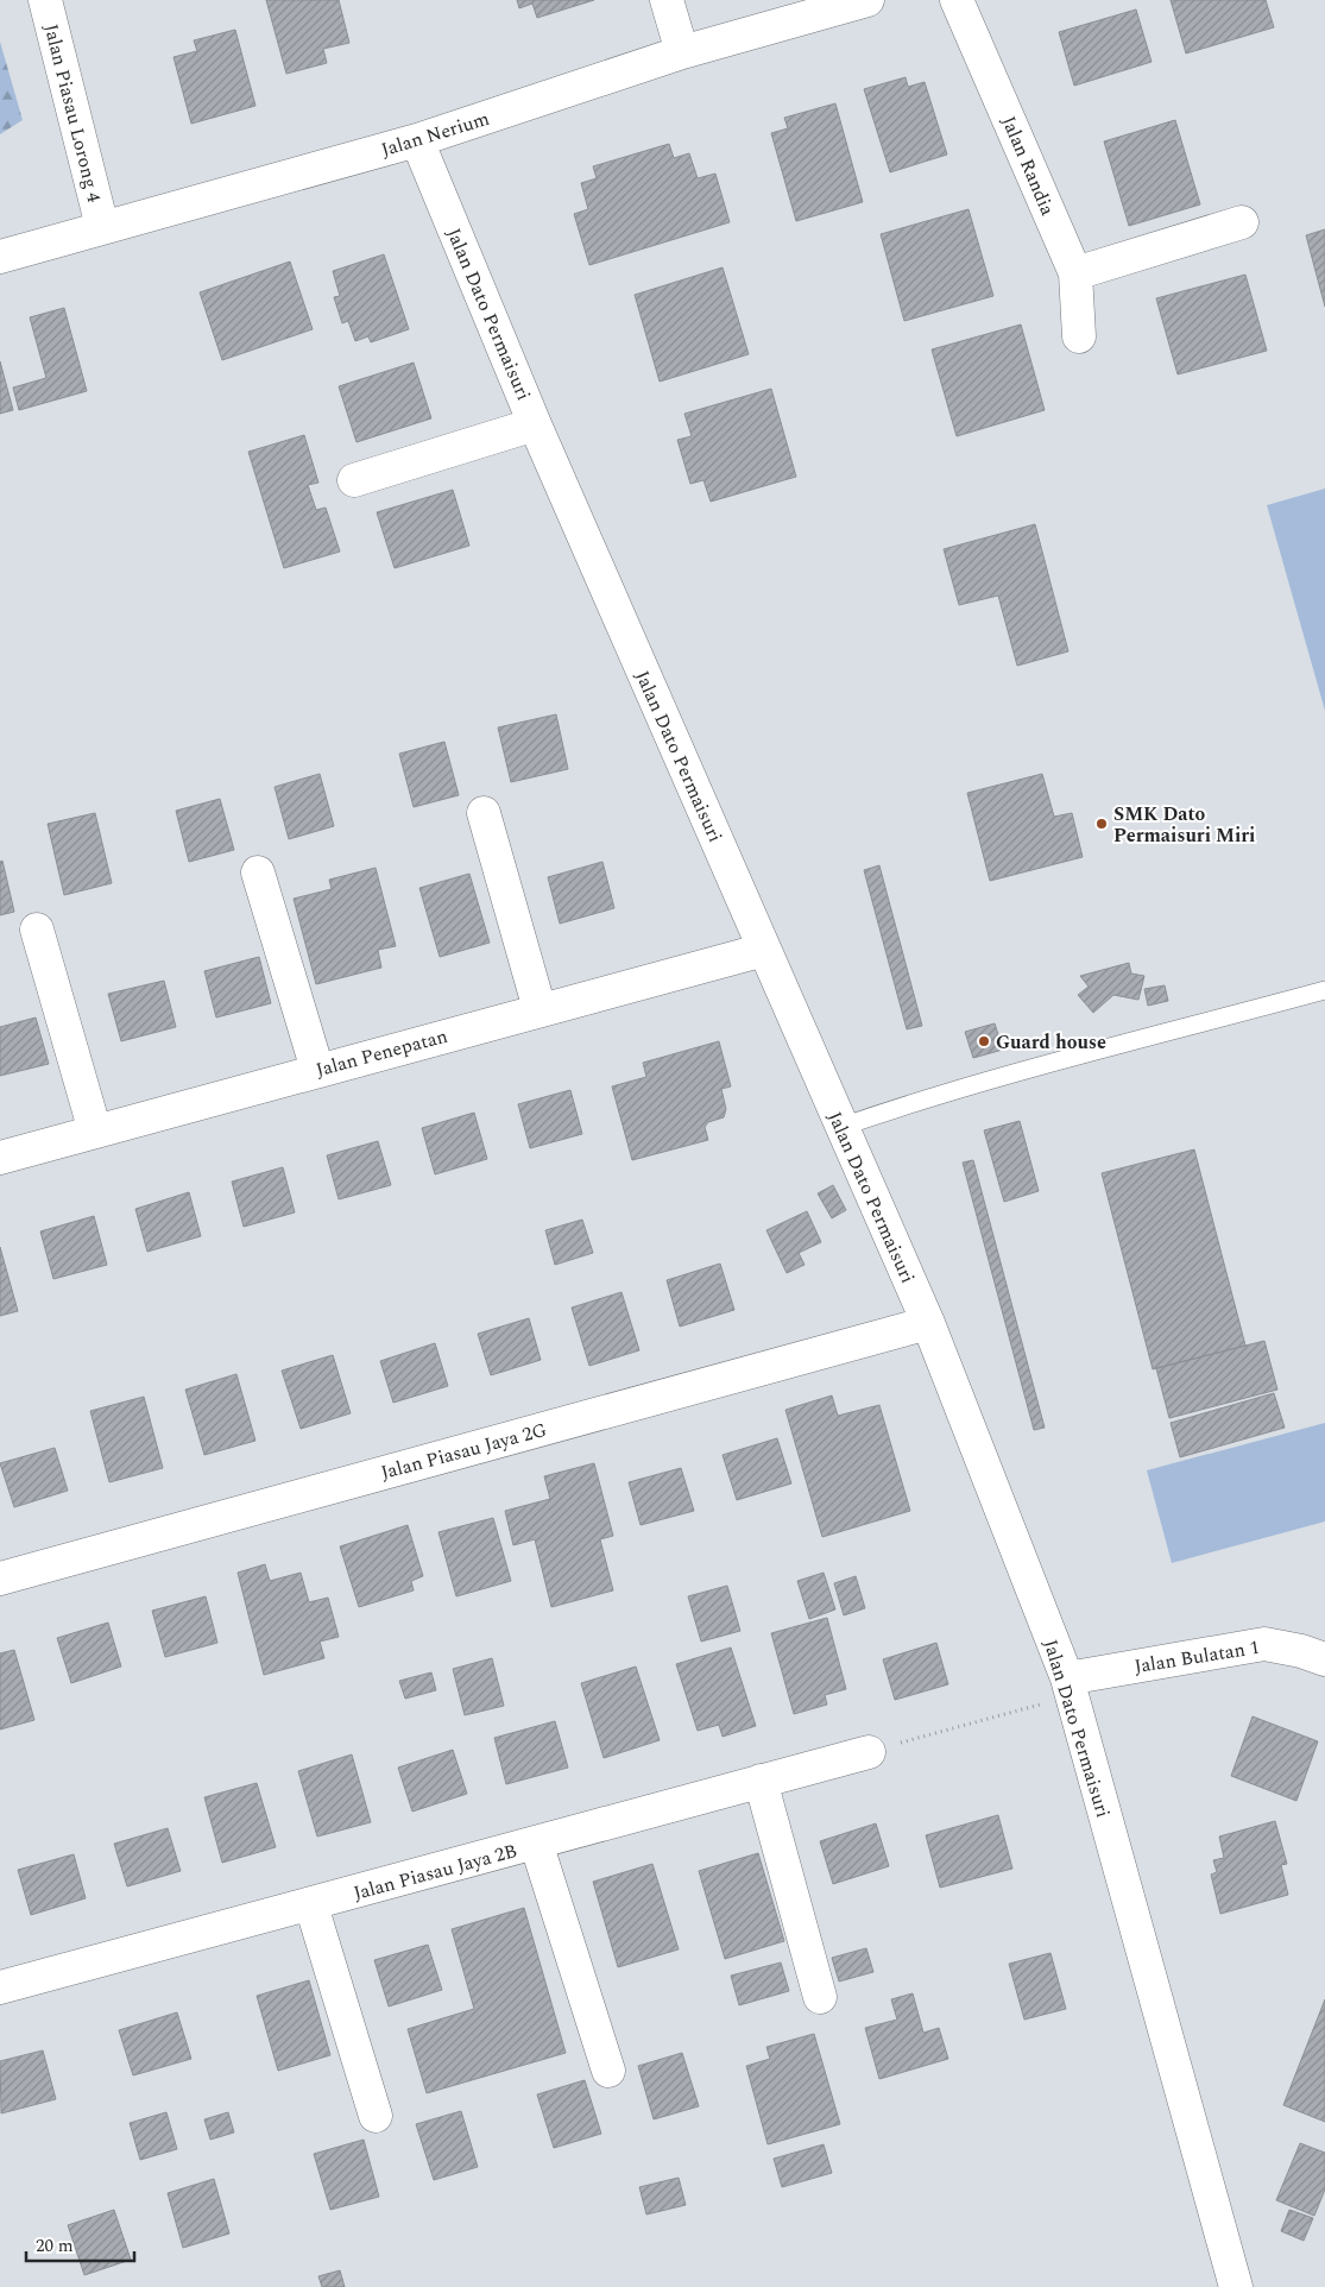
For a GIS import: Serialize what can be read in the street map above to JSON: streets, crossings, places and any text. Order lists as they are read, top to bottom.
{
  "streets": {
    "street": [
      "Jalan Piasau Lorong 4",
      "Jalan Nerium",
      "Jalan Randia",
      "Jalan Dato Permaisuri",
      "Jalan Penepatan",
      "Jalan Piasau Jaya 2G",
      "Jalan Bulatan 1",
      "Jalan Piasau Jaya 2B"
    ]
  },
  "crossings": [
    ["Jalan Piasau Lorong 4", "Jalan Nerium"],
    ["Jalan Nerium", "Jalan Dato Permaisuri"],
    ["Jalan Dato Permaisuri", "Jalan Penepatan"],
    ["Jalan Dato Permaisuri", "Jalan Piasau Jaya 2G"],
    ["Jalan Dato Permaisuri", "Jalan Bulatan 1"]
  ],
  "places": ["SMK Dato Permaisuri Miri", "Guard house"],
  "scale_bar": "20 m"
}
